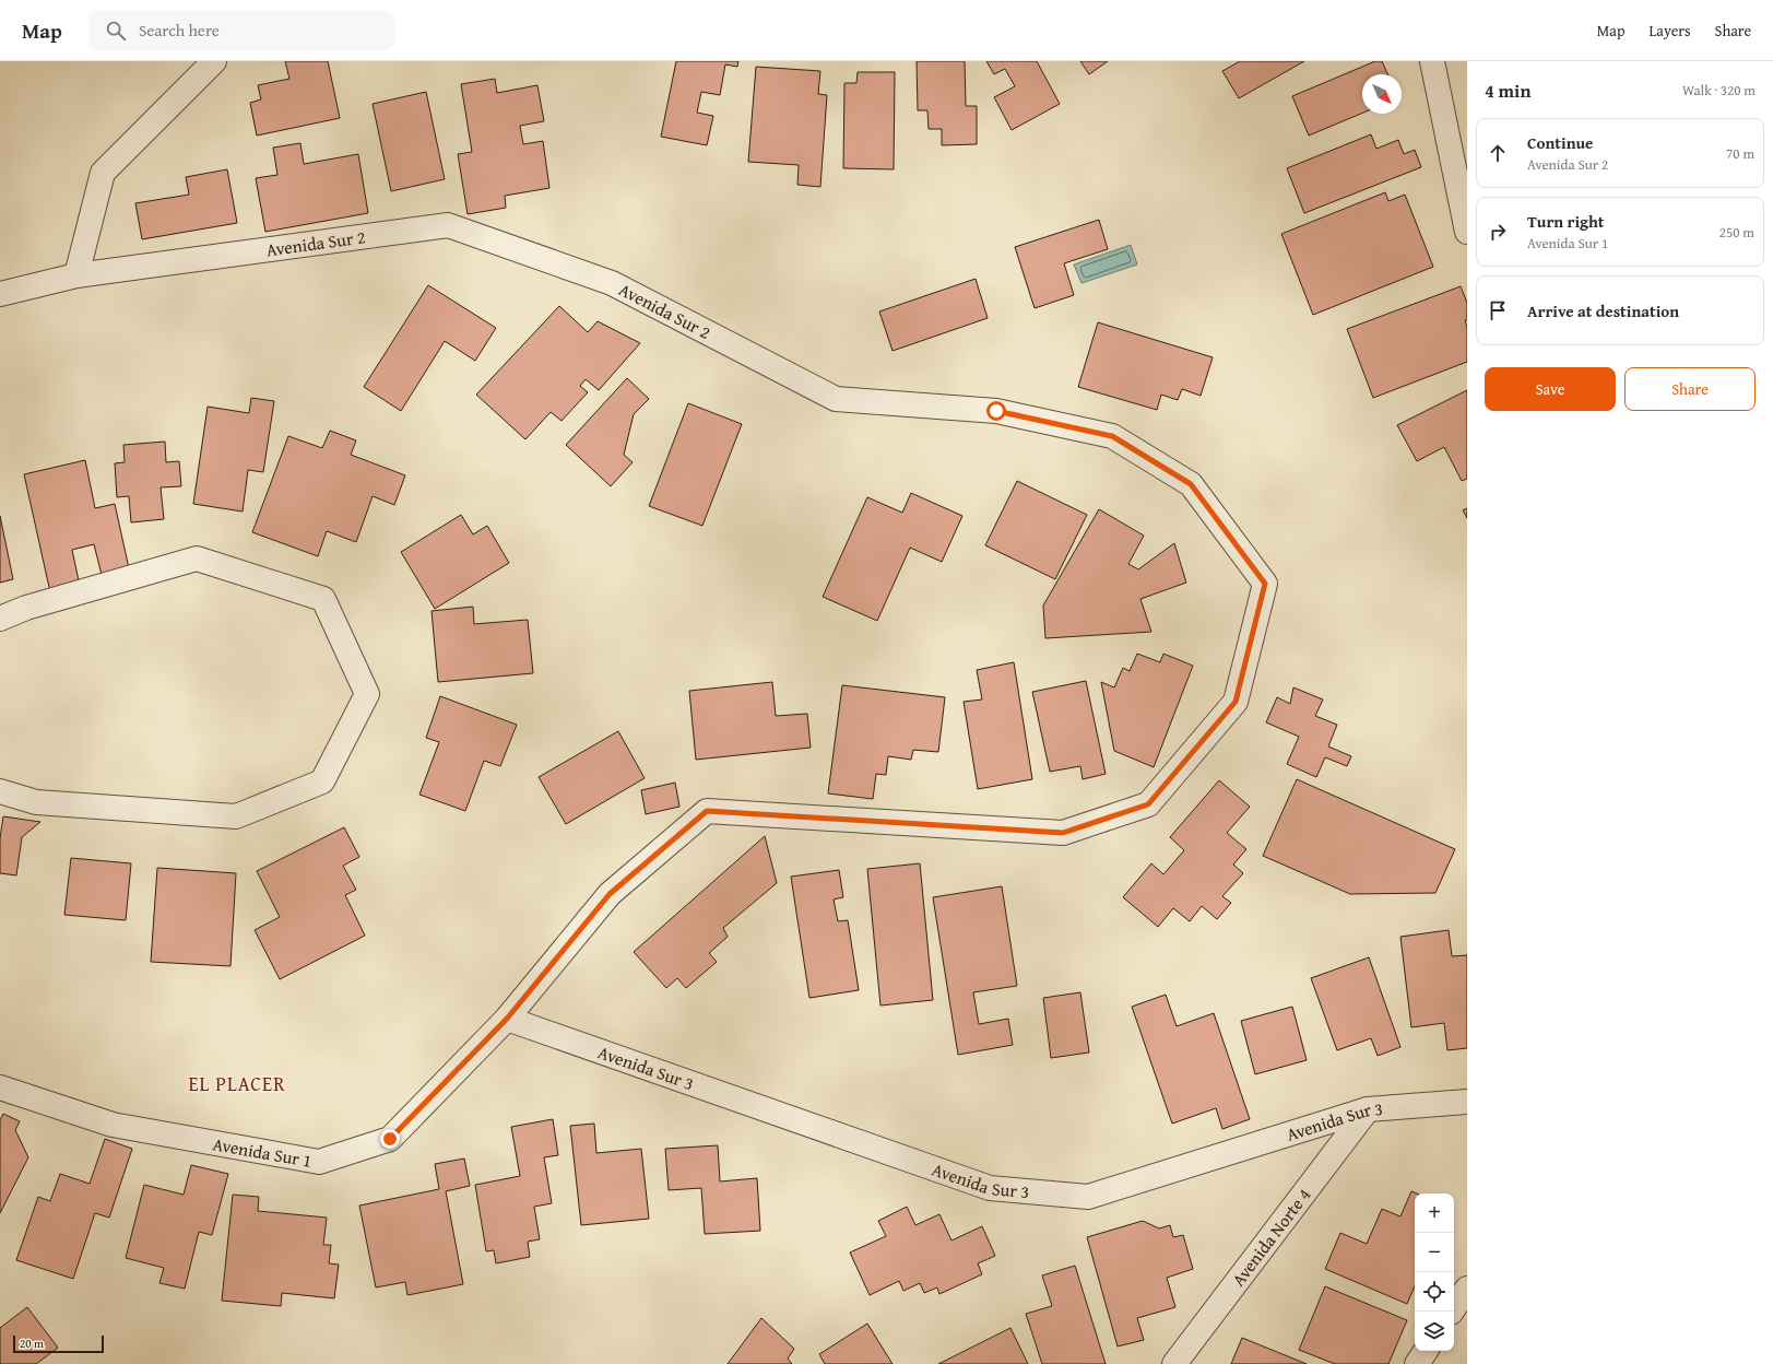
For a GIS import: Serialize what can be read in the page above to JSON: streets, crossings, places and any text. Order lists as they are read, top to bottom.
{
  "streets": {
    "street": [
      "Avenida Sur 2",
      "Avenida Sur 3",
      "Avenida Sur 1",
      "Avenida Norte 4"
    ]
  },
  "crossings": [
    ["Avenida Sur 2", "Avenida Sur 1"],
    ["Avenida Sur 3", "Avenida Sur 1"],
    ["Avenida Sur 3", "Avenida Norte 4"]
  ],
  "districts": ["EL PLACER"],
  "scale_bar": "20 m",
  "north": "bottom right",
  "page": {
    "header": "Map",
    "search": "Search here",
    "nav": ["Map", "Layers", "Share"],
    "heading": ["4 min", "Walk · 320 m"],
    "list": [
      ["Continue", "Avenida Sur 2", "70 m"],
      ["Turn right", "Avenida Sur 1", "250 m"],
      "Arrive at destination"
    ],
    "buttons": ["Save", "Share"],
    "map_buttons": ["+", "−"],
    "scale": "20 m"
  }
}
